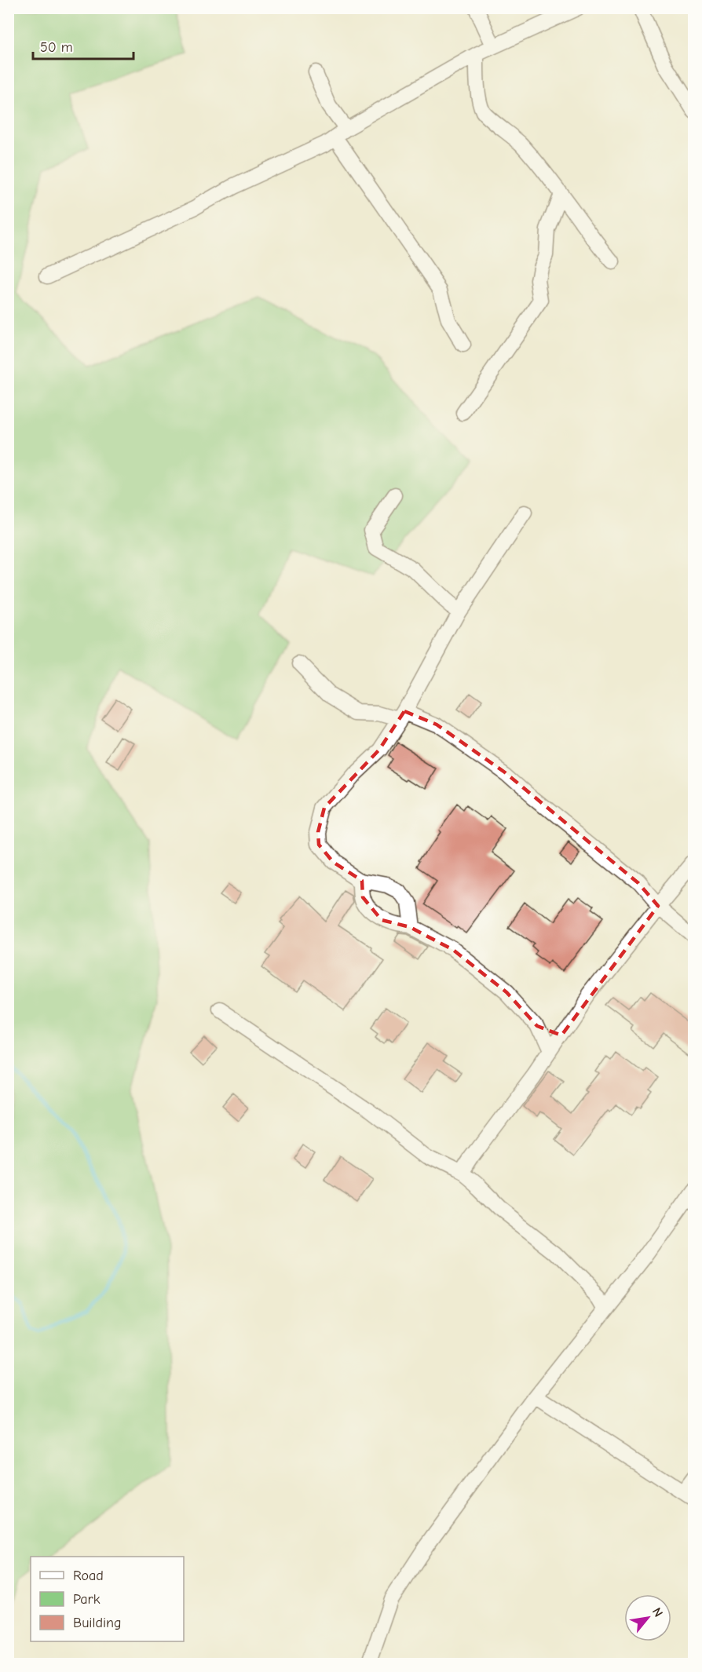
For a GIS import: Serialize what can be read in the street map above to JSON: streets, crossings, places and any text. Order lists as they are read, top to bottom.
{
  "legend": ["Road", "Park", "Building"],
  "scale_bar": "50 m",
  "north": "top right"
}
